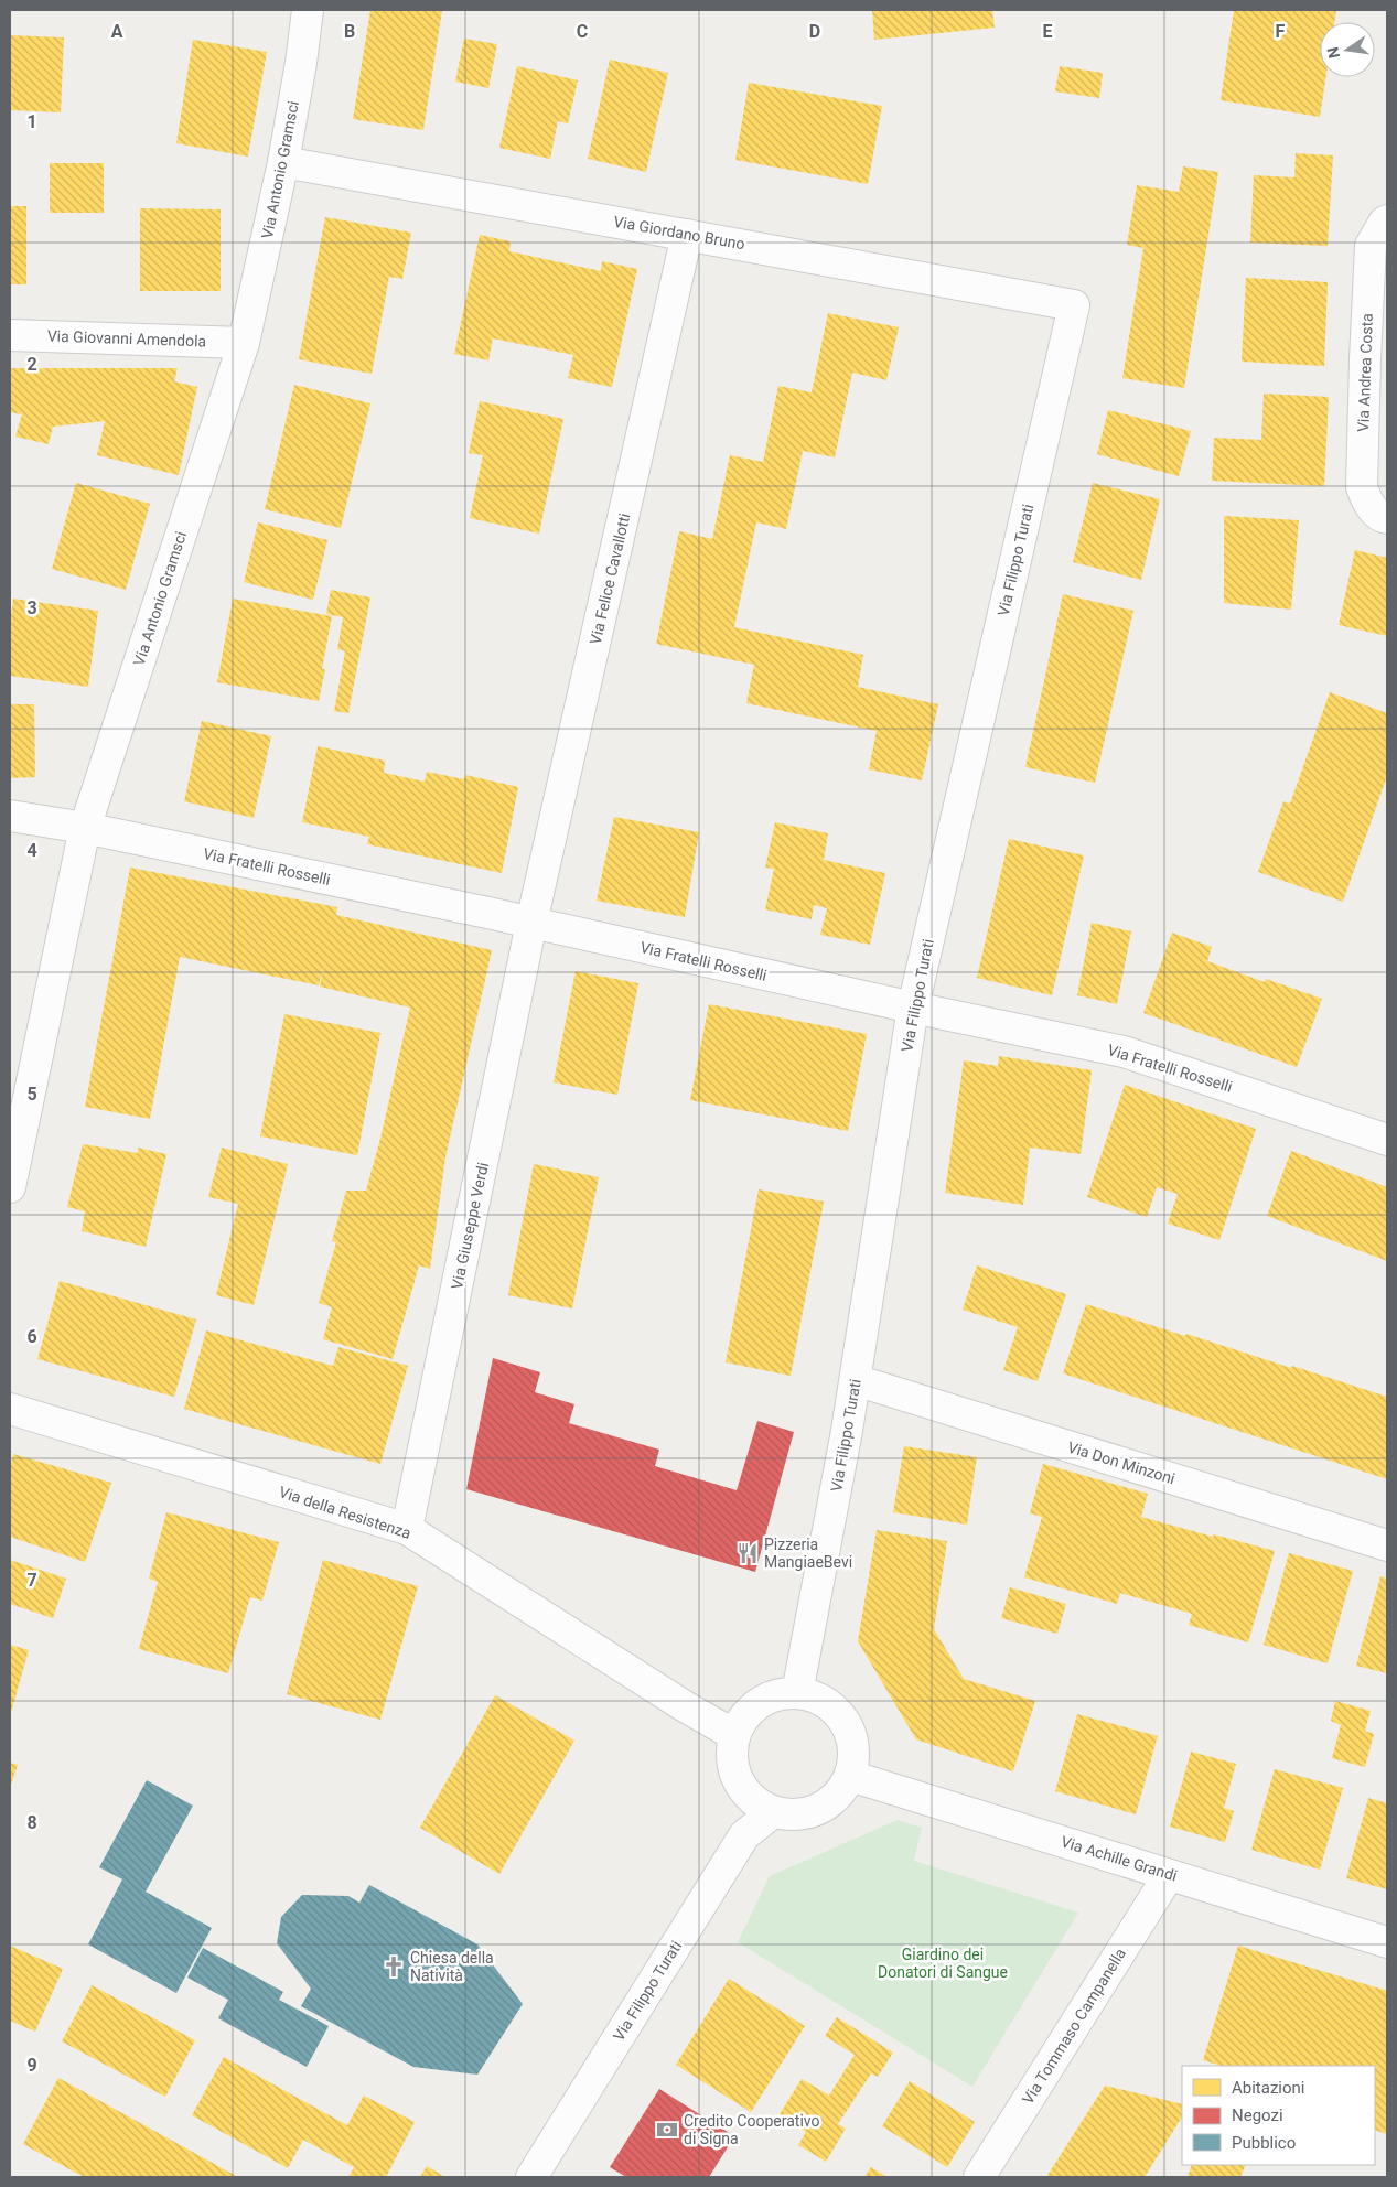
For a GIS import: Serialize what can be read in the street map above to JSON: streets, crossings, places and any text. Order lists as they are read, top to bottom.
{
  "streets": {
    "street": [
      "Via Antonio Gramsci",
      "Via Giordano Bruno",
      "Via Giovanni Amendola",
      "Via Andrea Costa",
      "Via Filippo Turati",
      "Via Felice Cavallotti",
      "Via Fratelli Rosselli",
      "Via Giuseppe Verdi",
      "Via Don Minzoni",
      "Via della Resistenza",
      "Via Achille Grandi",
      "Via Tommaso Campanella"
    ]
  },
  "crossings": [
    ["Via Antonio Gramsci", "Via Giordano Bruno"],
    ["Via Antonio Gramsci", "Via Giovanni Amendola"],
    ["Via Antonio Gramsci", "Via Fratelli Rosselli"],
    ["Via Giordano Bruno", "Via Filippo Turati"],
    ["Via Giordano Bruno", "Via Felice Cavallotti"],
    ["Via Filippo Turati", "Via Fratelli Rosselli"],
    ["Via Filippo Turati", "Via Don Minzoni"],
    ["Via Filippo Turati", "Via della Resistenza"],
    ["Via Filippo Turati", "Via Achille Grandi"],
    ["Via Felice Cavallotti", "Via Fratelli Rosselli"],
    ["Via Felice Cavallotti", "Via Giuseppe Verdi"],
    ["Via Fratelli Rosselli", "Via Giuseppe Verdi"],
    ["Via Giuseppe Verdi", "Via della Resistenza"],
    ["Via della Resistenza", "Via Achille Grandi"],
    ["Via Achille Grandi", "Via Tommaso Campanella"]
  ],
  "parks": ["Giardino dei Donatori di Sangue"],
  "places": {
    "restaurant": ["Pizzeria MangiaeBevi"],
    "church": ["Chiesa della Natività"],
    "bank": ["Credito Cooperativo di Signa"]
  },
  "legend": ["Abitazioni", "Negozi", "Pubblico"],
  "north": "left",
  "grid": {
    "columns": [
      "A",
      "B",
      "C",
      "D",
      "E",
      "F"
    ],
    "rows": [
      "1",
      "2",
      "3",
      "4",
      "5",
      "6",
      "7",
      "8",
      "9"
    ]
  }
}
